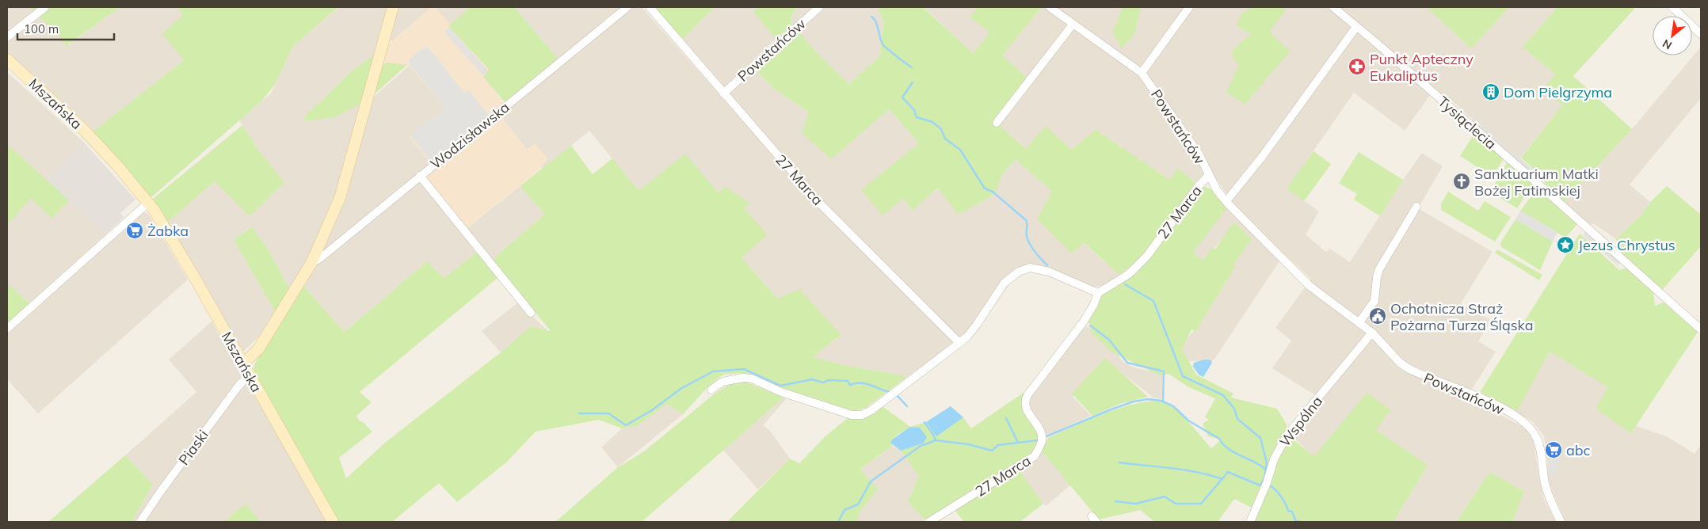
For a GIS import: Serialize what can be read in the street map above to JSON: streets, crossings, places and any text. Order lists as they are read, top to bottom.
{
  "streets": {
    "street": [
      "Powstańców",
      "Mszańska",
      "Tysiąclecia",
      "Wodzisławska",
      "27 Marca",
      "Wspólna",
      "Piaski"
    ]
  },
  "crossings": [
    ["Powstańców", "27 Marca"],
    ["Powstańców", "Wspólna"],
    ["Mszańska", "Wodzisławska"],
    ["Mszańska", "Piaski"]
  ],
  "places": {
    "pharmacy": ["Punkt Apteczny Eukaliptus"],
    "building": ["Dom Pielgrzyma"],
    "church": ["Sanktuarium Matki Bożej Fatimskiej"],
    "supermarket": ["Żabka", "abc"],
    "place": ["Jezus Chrystus"],
    "public building": ["Ochotnicza Straż Pożarna Turza Śląska"]
  },
  "scale_bar": "100 m",
  "north": "bottom left"
}
